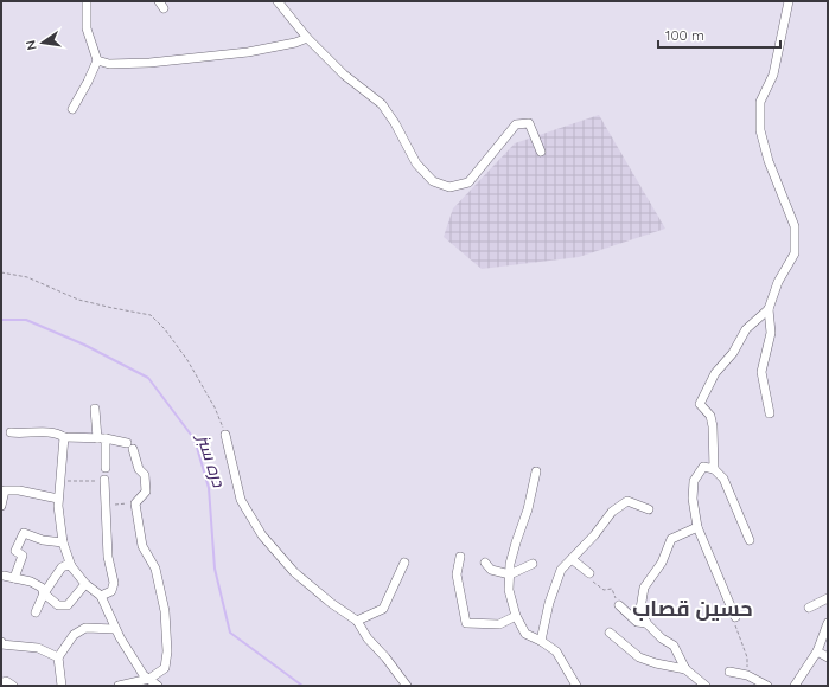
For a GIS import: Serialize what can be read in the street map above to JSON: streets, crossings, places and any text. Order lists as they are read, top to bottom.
{
  "districts": ["حسین قصاب"],
  "water": ["دره سبز"],
  "scale_bar": "100 m",
  "north": "left"
}
